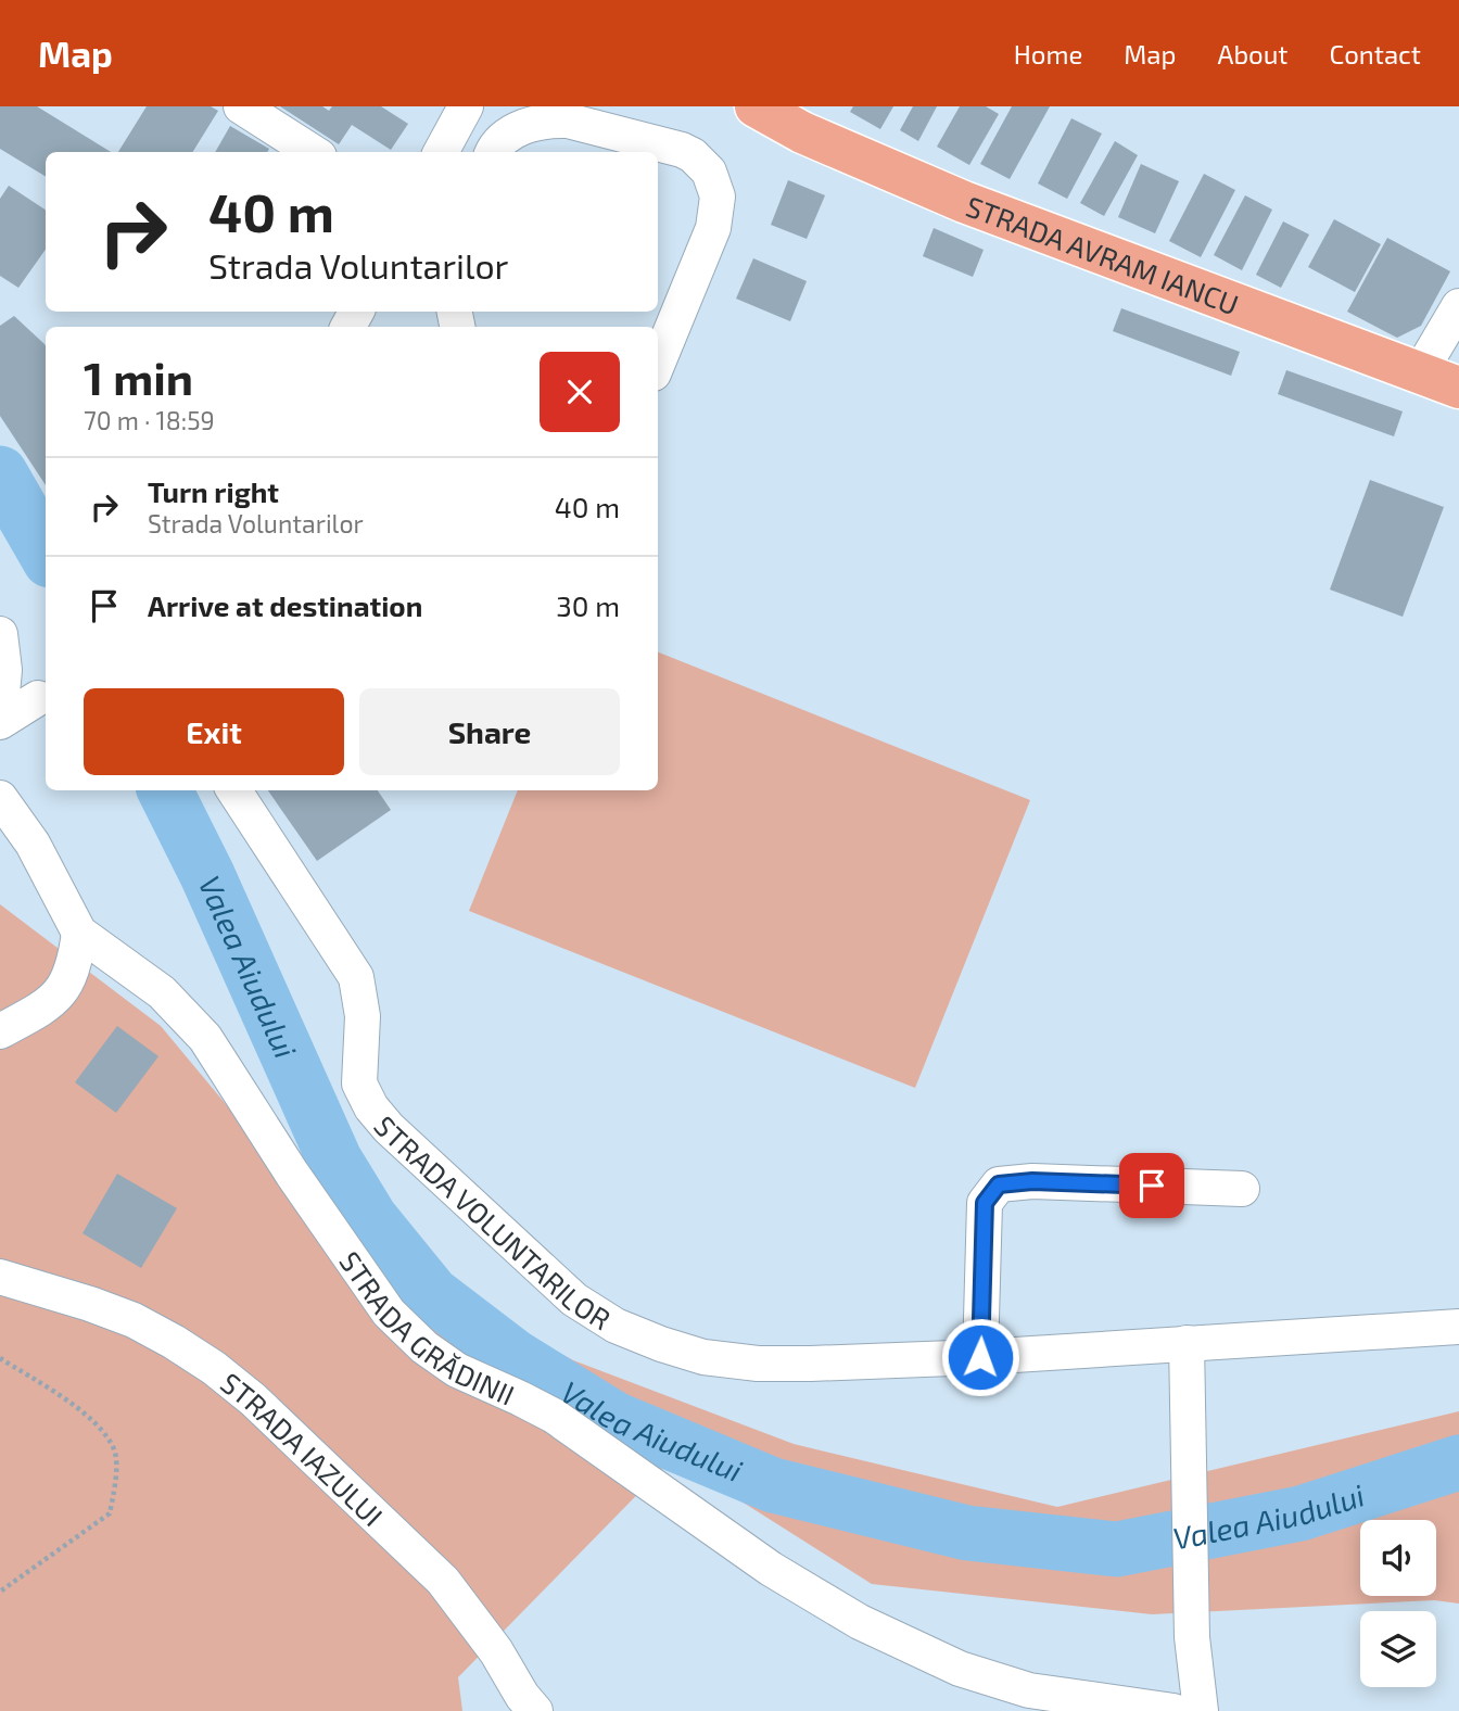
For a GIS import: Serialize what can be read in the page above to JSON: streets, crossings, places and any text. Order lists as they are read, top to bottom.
{
  "streets": {
    "main road": ["STRADA AVRAM IANCU"],
    "street": ["STRADA VOLUNTARILOR", "STRADA GRĂDINII", "STRADA IAZULUI"]
  },
  "water": ["Valea Aiudului"],
  "page": {
    "header": "Map",
    "nav": [
      "Home",
      "Map",
      "About",
      "Contact"
    ],
    "turn": ["40 m", "Strada Voluntarilor"],
    "heading": ["1 min", "70 m · 18:59"],
    "list": [
      {
        "name": "Turn right",
        "note": "Strada Voluntarilor",
        "value": "40 m"
      },
      {
        "name": "Arrive at destination",
        "value": "30 m"
      }
    ],
    "buttons": ["Exit", "Share"]
  }
}
